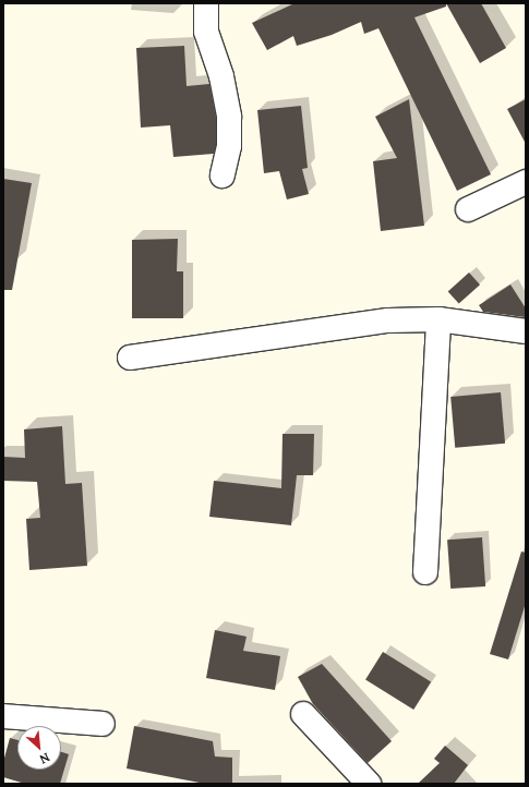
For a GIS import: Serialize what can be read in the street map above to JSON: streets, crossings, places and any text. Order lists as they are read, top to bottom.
{
  "north": "bottom right"
}
